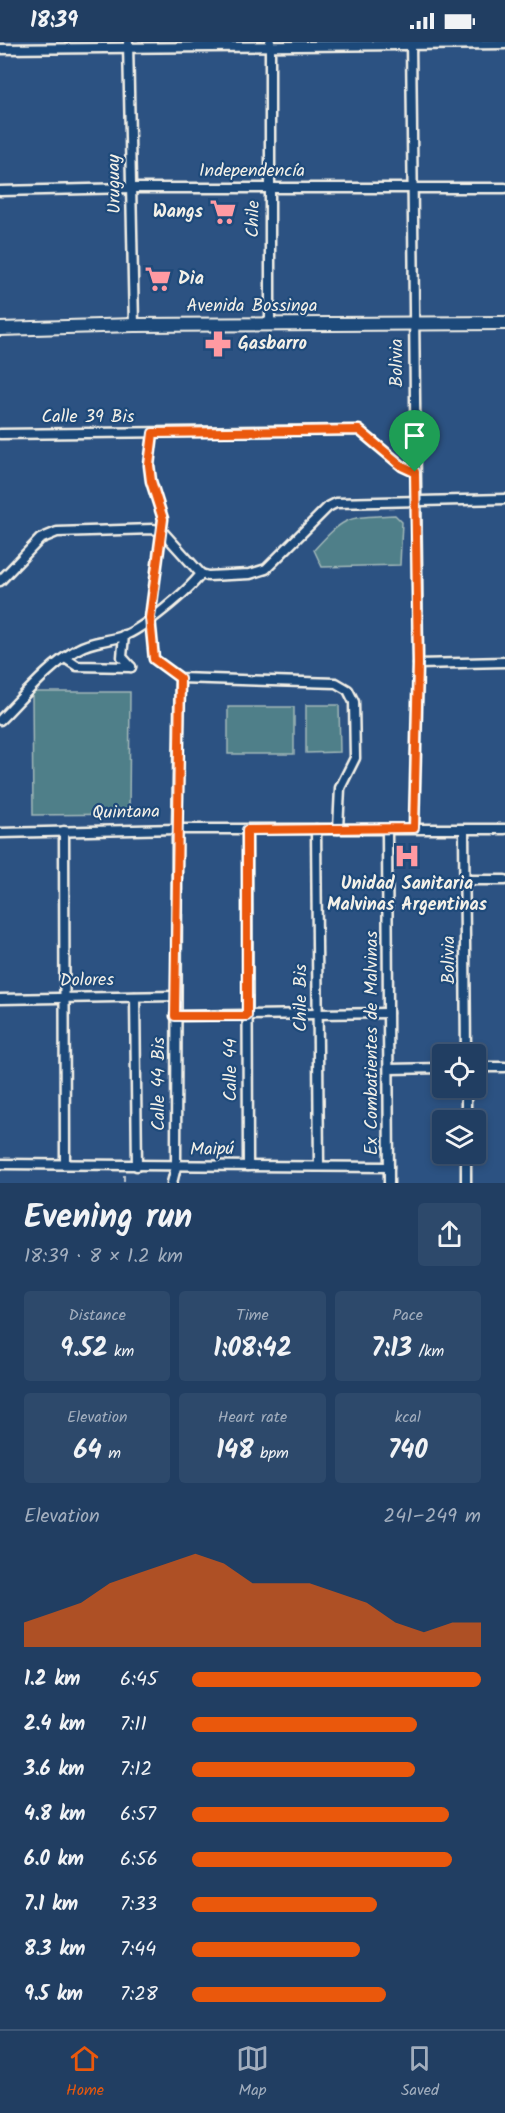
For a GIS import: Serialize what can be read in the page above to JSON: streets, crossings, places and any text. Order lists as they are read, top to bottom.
{
  "streets": {
    "main road": ["Avenida Bossinga"],
    "street": [
      "Independencía",
      "Uruguay",
      "Chile",
      "Bolivia",
      "Calle 39 Bis",
      "Quintana",
      "Dolores",
      "Chile Bis",
      "Ex Combatientes de Malvinas",
      "Calle 44",
      "Calle 44 Bis",
      "Maipú"
    ]
  },
  "crossings": [
    ["Independencía", "Uruguay"],
    ["Independencía", "Chile"],
    ["Independencía", "Bolivia"],
    ["Uruguay", "Avenida Bossinga"],
    ["Chile", "Avenida Bossinga"],
    ["Avenida Bossinga", "Bolivia"],
    ["Bolivia", "Calle 39 Bis"],
    ["Bolivia", "Quintana"],
    ["Quintana", "Chile Bis"],
    ["Quintana", "Ex Combatientes de Malvinas"],
    ["Quintana", "Calle 44"],
    ["Quintana", "Calle 44 Bis"],
    ["Dolores", "Calle 44 Bis"],
    ["Chile Bis", "Maipú"],
    ["Ex Combatientes de Malvinas", "Maipú"],
    ["Calle 44", "Maipú"],
    ["Calle 44 Bis", "Maipú"]
  ],
  "places": {
    "supermarket": ["Wangs", "Dia"],
    "pharmacy": ["Gasbarro"],
    "hospital": ["Unidad Sanitaria Malvinas Argentinas"]
  },
  "page": {
    "status": "18:39",
    "heading": ["Evening run", "18:39 · 8 × 1.2 km"],
    "stats": [
      ["Distance", "9.52 km"],
      ["Time", "1:08:42"],
      ["Pace", "7:13 /km"],
      ["Elevation", "64 m"],
      ["Heart rate", "148 bpm"],
      ["kcal", "740"]
    ],
    "chart": ["Elevation", "241–249 m"],
    "list": [
      {
        "name": "1.2 km",
        "note": "6:45"
      },
      {
        "name": "2.4 km",
        "note": "7:11"
      },
      {
        "name": "3.6 km",
        "note": "7:12"
      },
      {
        "name": "4.8 km",
        "note": "6:57"
      },
      {
        "name": "6.0 km",
        "note": "6:56"
      },
      {
        "name": "7.1 km",
        "note": "7:33"
      },
      {
        "name": "8.3 km",
        "note": "7:44"
      },
      {
        "name": "9.5 km",
        "note": "7:28"
      }
    ],
    "tabs": ["Home", "Map", "Saved"]
  }
}
